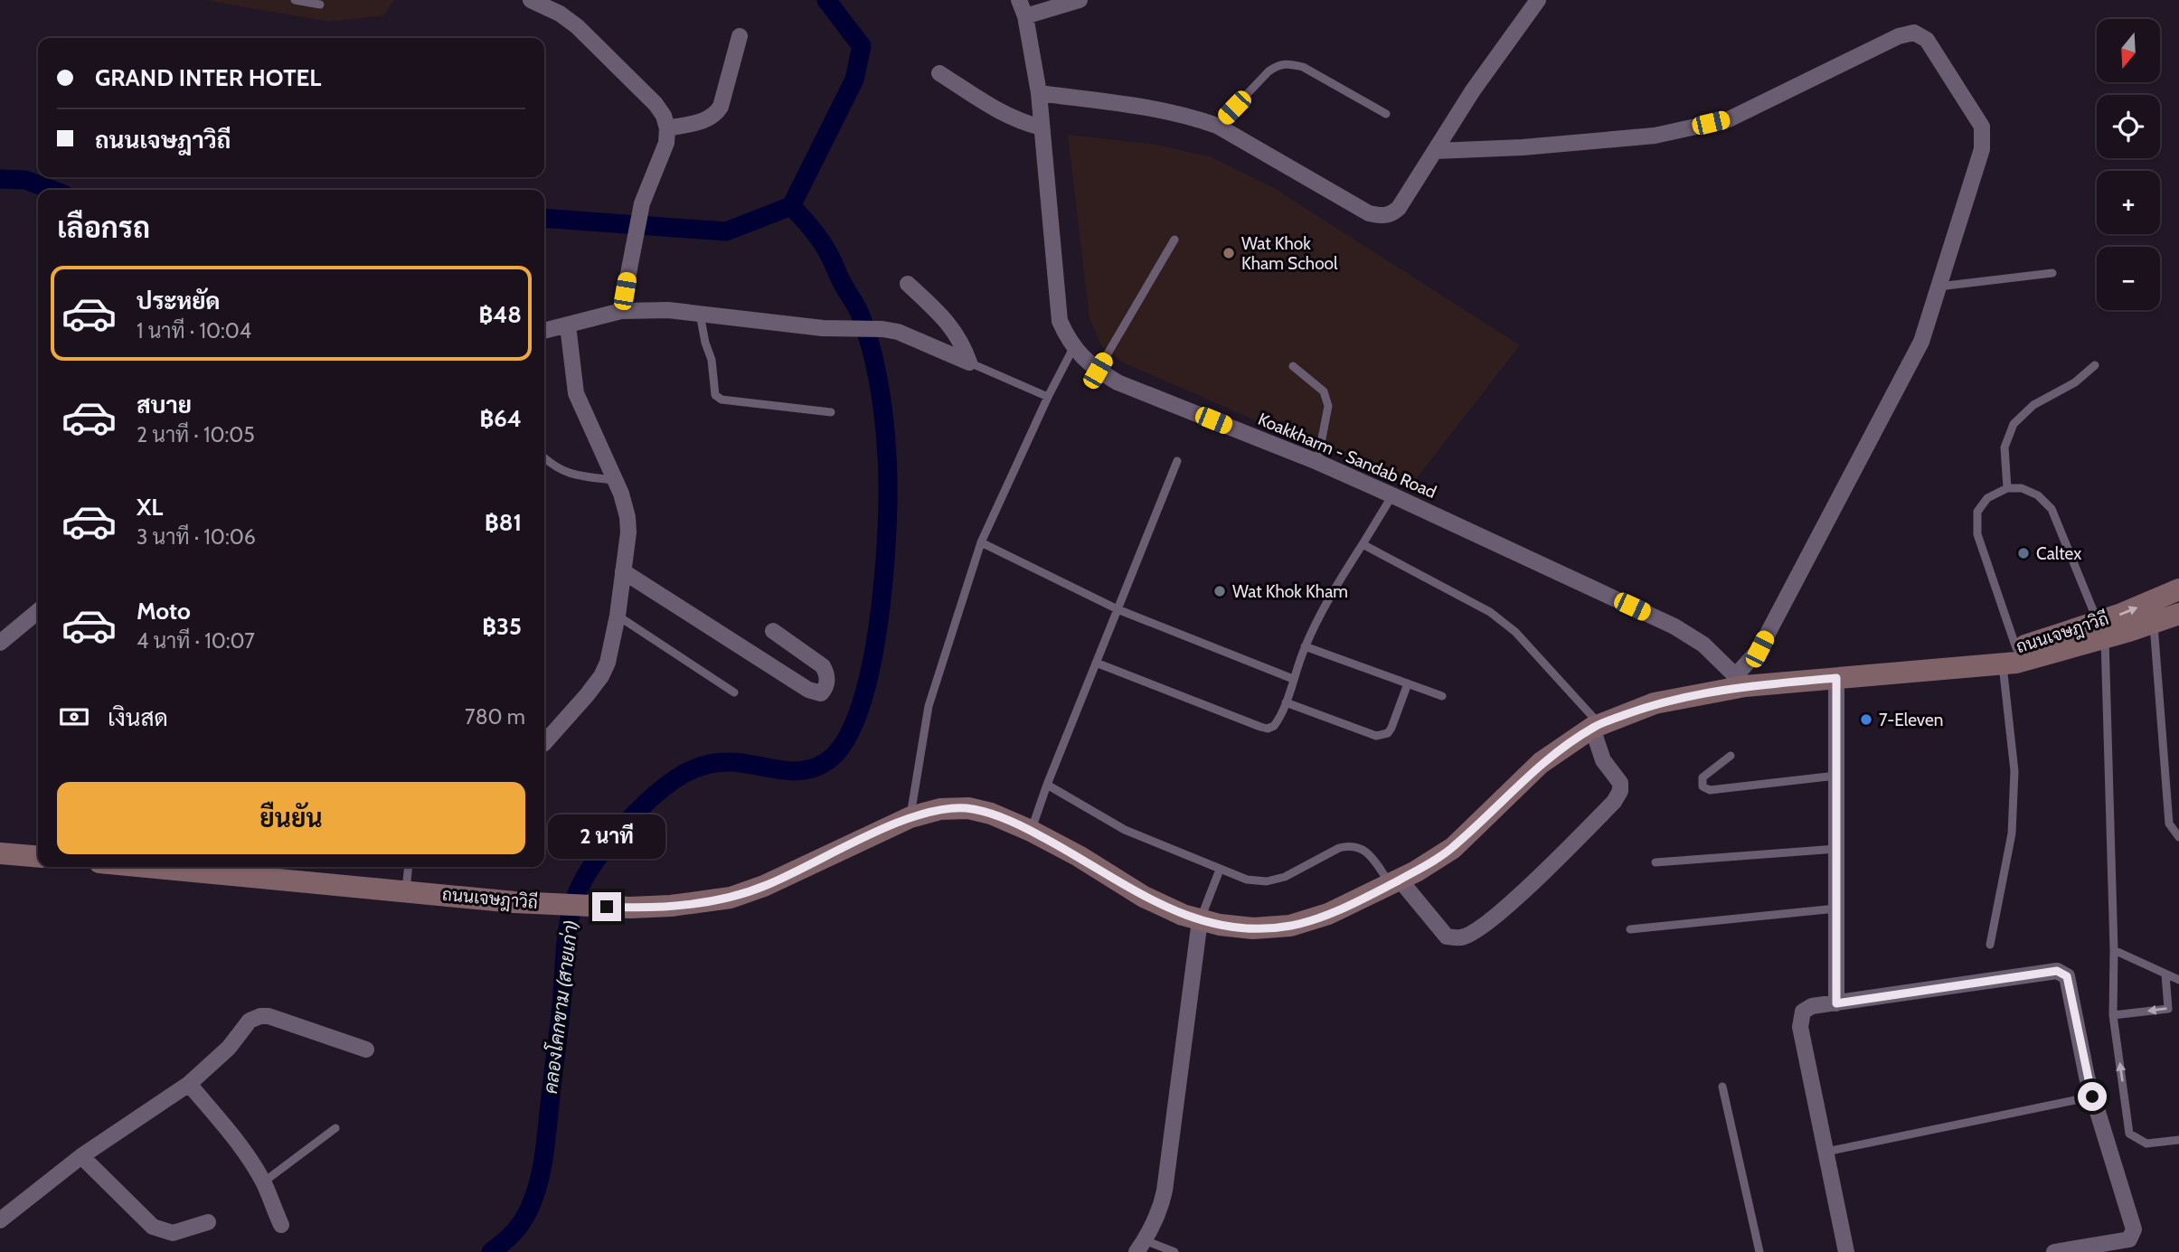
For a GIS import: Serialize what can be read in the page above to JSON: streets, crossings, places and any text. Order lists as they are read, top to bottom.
{
  "streets": {
    "street": ["Koakkharm - Sandab Road", "ถนนเจษฎาวิถี"]
  },
  "crossings": [
    ["Koakkharm - Sandab Road", "ถนนเจษฎาวิถี"]
  ],
  "water": ["คลองโคกขาม (สายเก่า)"],
  "places": [
    "Wat Khok Kham School",
    "Caltex",
    "Wat Khok Kham",
    "7-Eleven"
  ],
  "north": "bottom",
  "page": {
    "map_buttons": ["+", "−"],
    "banner": ["GRAND INTER HOTEL", "ถนนเจษฎาวิถี"],
    "heading": "เลือกรถ",
    "list": [
      {
        "name": "ประหยัด",
        "note": "1 นาที · 10:04",
        "value": "฿48"
      },
      {
        "name": "สบาย",
        "note": "2 นาที · 10:05",
        "value": "฿64"
      },
      {
        "name": "XL",
        "note": "3 นาที · 10:06",
        "value": "฿81"
      },
      {
        "name": "Moto",
        "note": "4 นาที · 10:07",
        "value": "฿35"
      }
    ],
    "pay": ["เงินสด", "780 m"],
    "buttons": "ยืนยัน",
    "bubble": "2 นาที"
  }
}
